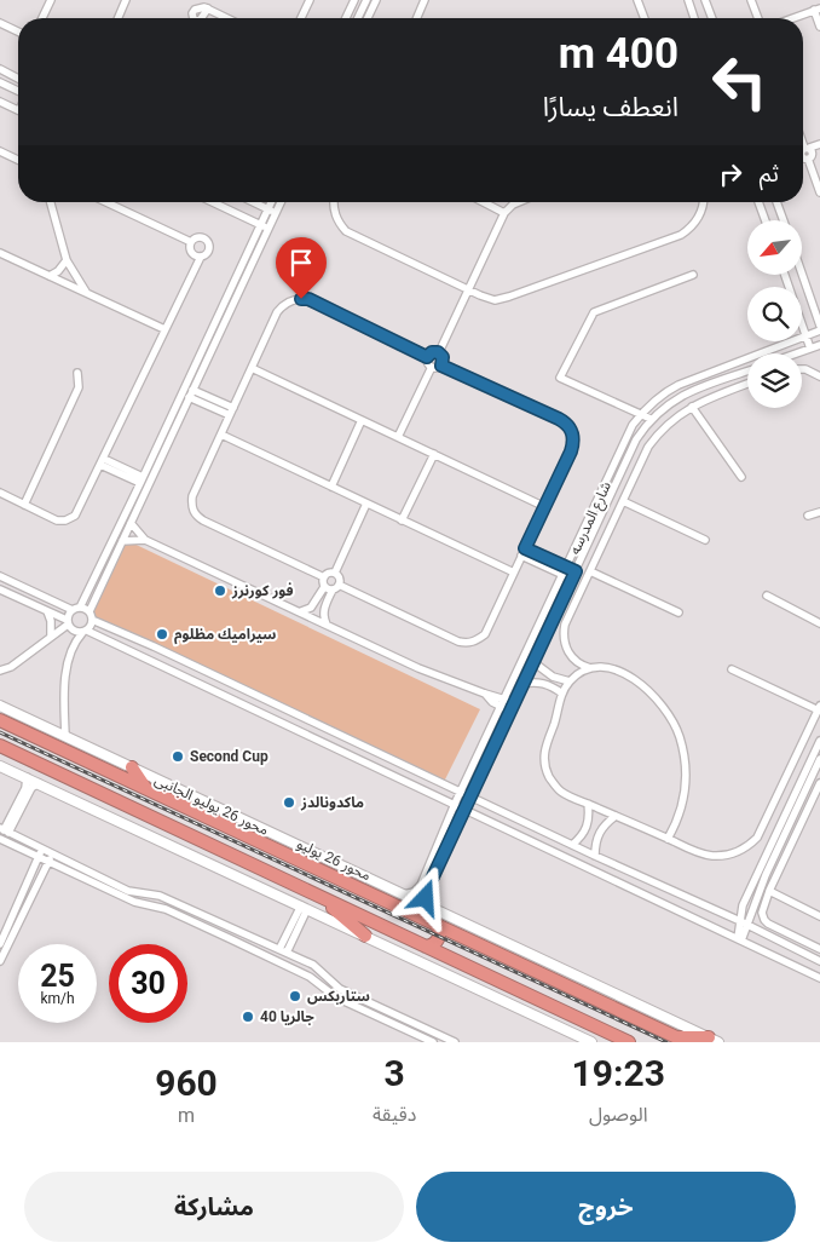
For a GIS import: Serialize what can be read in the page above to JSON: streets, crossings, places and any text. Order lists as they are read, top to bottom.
{
  "streets": {
    "highway": ["محور 26 يوليو"],
    "main road": ["محور 26 يوليو الجانبى"],
    "street": ["شارع المدرسه"]
  },
  "crossings": [
    ["شارع المدرسه", "محور 26 يوليو الجانبى"]
  ],
  "places": [
    "فور كورنرز",
    "سيراميك مظلوم",
    "Second Cup",
    "ماكدونالدز",
    "ستاربكس",
    "جالريا 40"
  ],
  "north": "bottom left",
  "page": {
    "turn": ["400 m", "انعطف يسارًا"],
    "then": "ثم",
    "speed": "25 km/h",
    "limit": "30",
    "eta": [
      "19:23",
      "الوصول",
      "3",
      "دقيقة",
      "960",
      "m"
    ],
    "buttons": ["خروج", "مشاركة"]
  }
}
